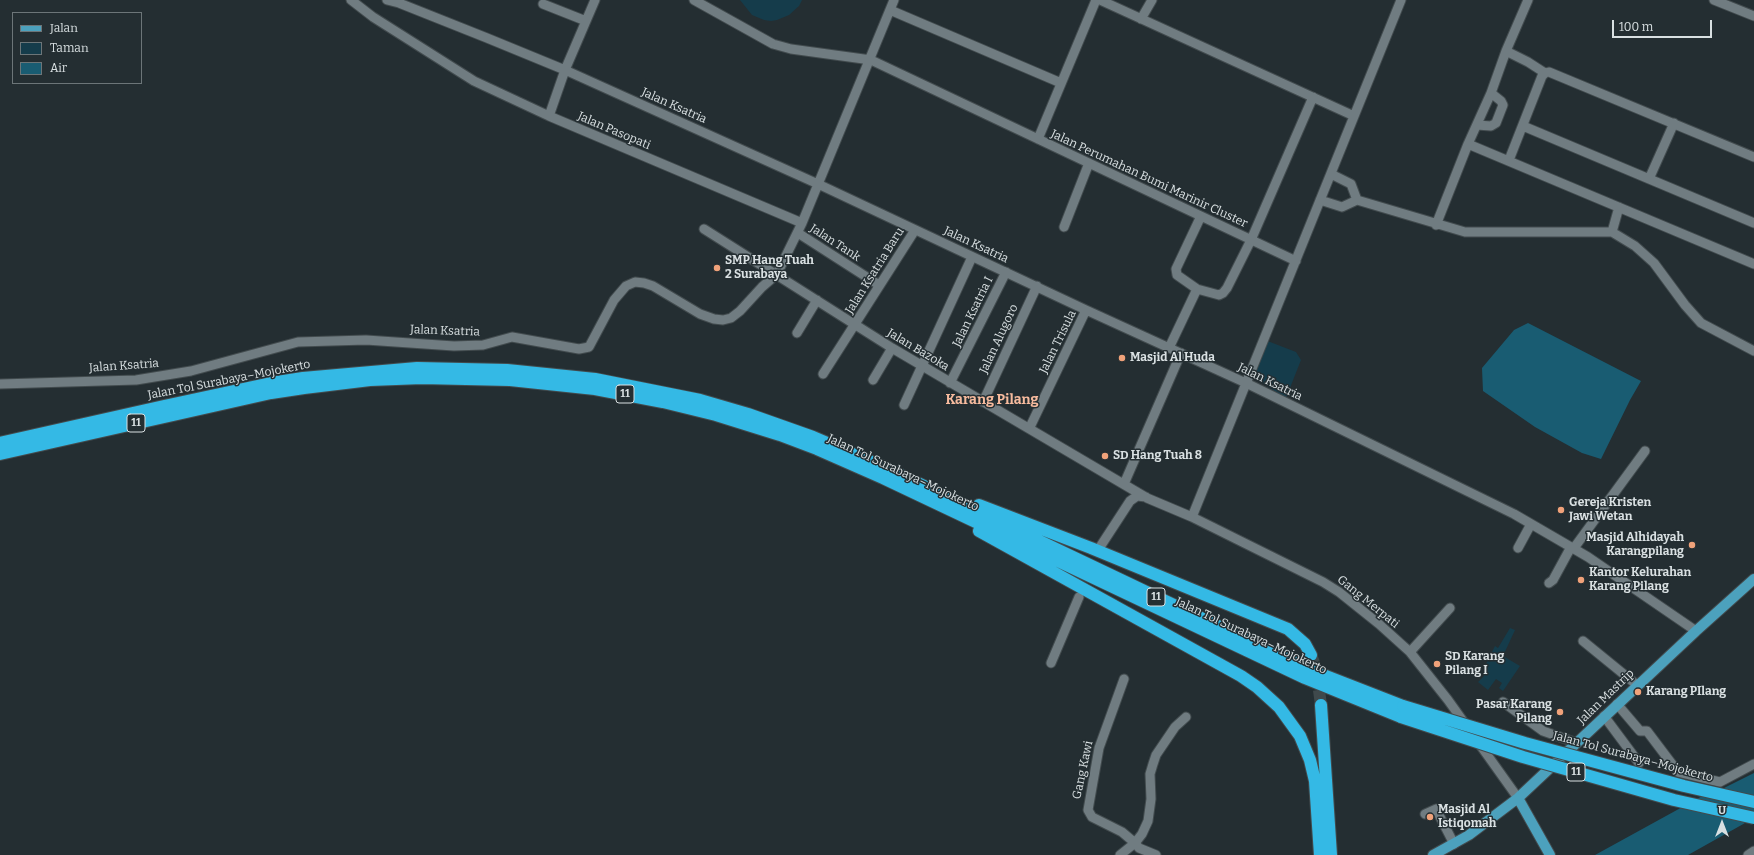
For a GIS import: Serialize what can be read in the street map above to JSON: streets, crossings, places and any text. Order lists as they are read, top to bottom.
{
  "streets": {
    "highway": ["Jalan Tol Surabaya–Mojokerto", "11"],
    "main road": ["Jalan Mastrip"],
    "street": [
      "Jalan Ksatria",
      "Jalan Pasopati",
      "Jalan Perumahan Bumi Marinir Cluster",
      "Jalan Tank",
      "Jalan Ksatria Baru",
      "Jalan Ksatria I",
      "Jalan Alugoro",
      "Jalan Trisula",
      "Jalan Bazoka",
      "Gang Merpati",
      "Gang Kawi"
    ]
  },
  "crossings": [
    ["Jalan Ksatria", "Jalan Pasopati"],
    ["Jalan Ksatria", "Jalan Tank"],
    ["Jalan Ksatria", "Jalan Ksatria Baru"],
    ["Jalan Ksatria", "Jalan Ksatria I"],
    ["Jalan Ksatria", "Jalan Alugoro"],
    ["Jalan Ksatria", "Jalan Trisula"],
    ["Jalan Ksatria", "Jalan Bazoka"],
    ["Jalan Ksatria", "Jalan Mastrip"],
    ["Jalan Tank", "Jalan Ksatria Baru"],
    ["Jalan Ksatria Baru", "Jalan Bazoka"],
    ["Jalan Ksatria I", "Jalan Bazoka"],
    ["Jalan Alugoro", "Jalan Bazoka"],
    ["Jalan Trisula", "Jalan Bazoka"],
    ["Jalan Bazoka", "Gang Merpati"],
    ["Gang Merpati", "Jalan Mastrip"]
  ],
  "districts": ["Karang Pilang"],
  "places": [
    "SMP Hang Tuah 2 Surabaya",
    "Masjid Al Huda",
    "SD Hang Tuah 8",
    "Gereja Kristen Jawi Wetan",
    "Masjid Alhidayah Karangpilang",
    "Kantor Kelurahan Karang Pilang",
    "SD Karang Pilang I",
    "Karang PIlang",
    "Pasar Karang Pilang",
    "Masjid Al Istiqomah"
  ],
  "legend": ["Jalan", "Taman", "Air"],
  "scale_bar": "100 m",
  "north": "top"
}
